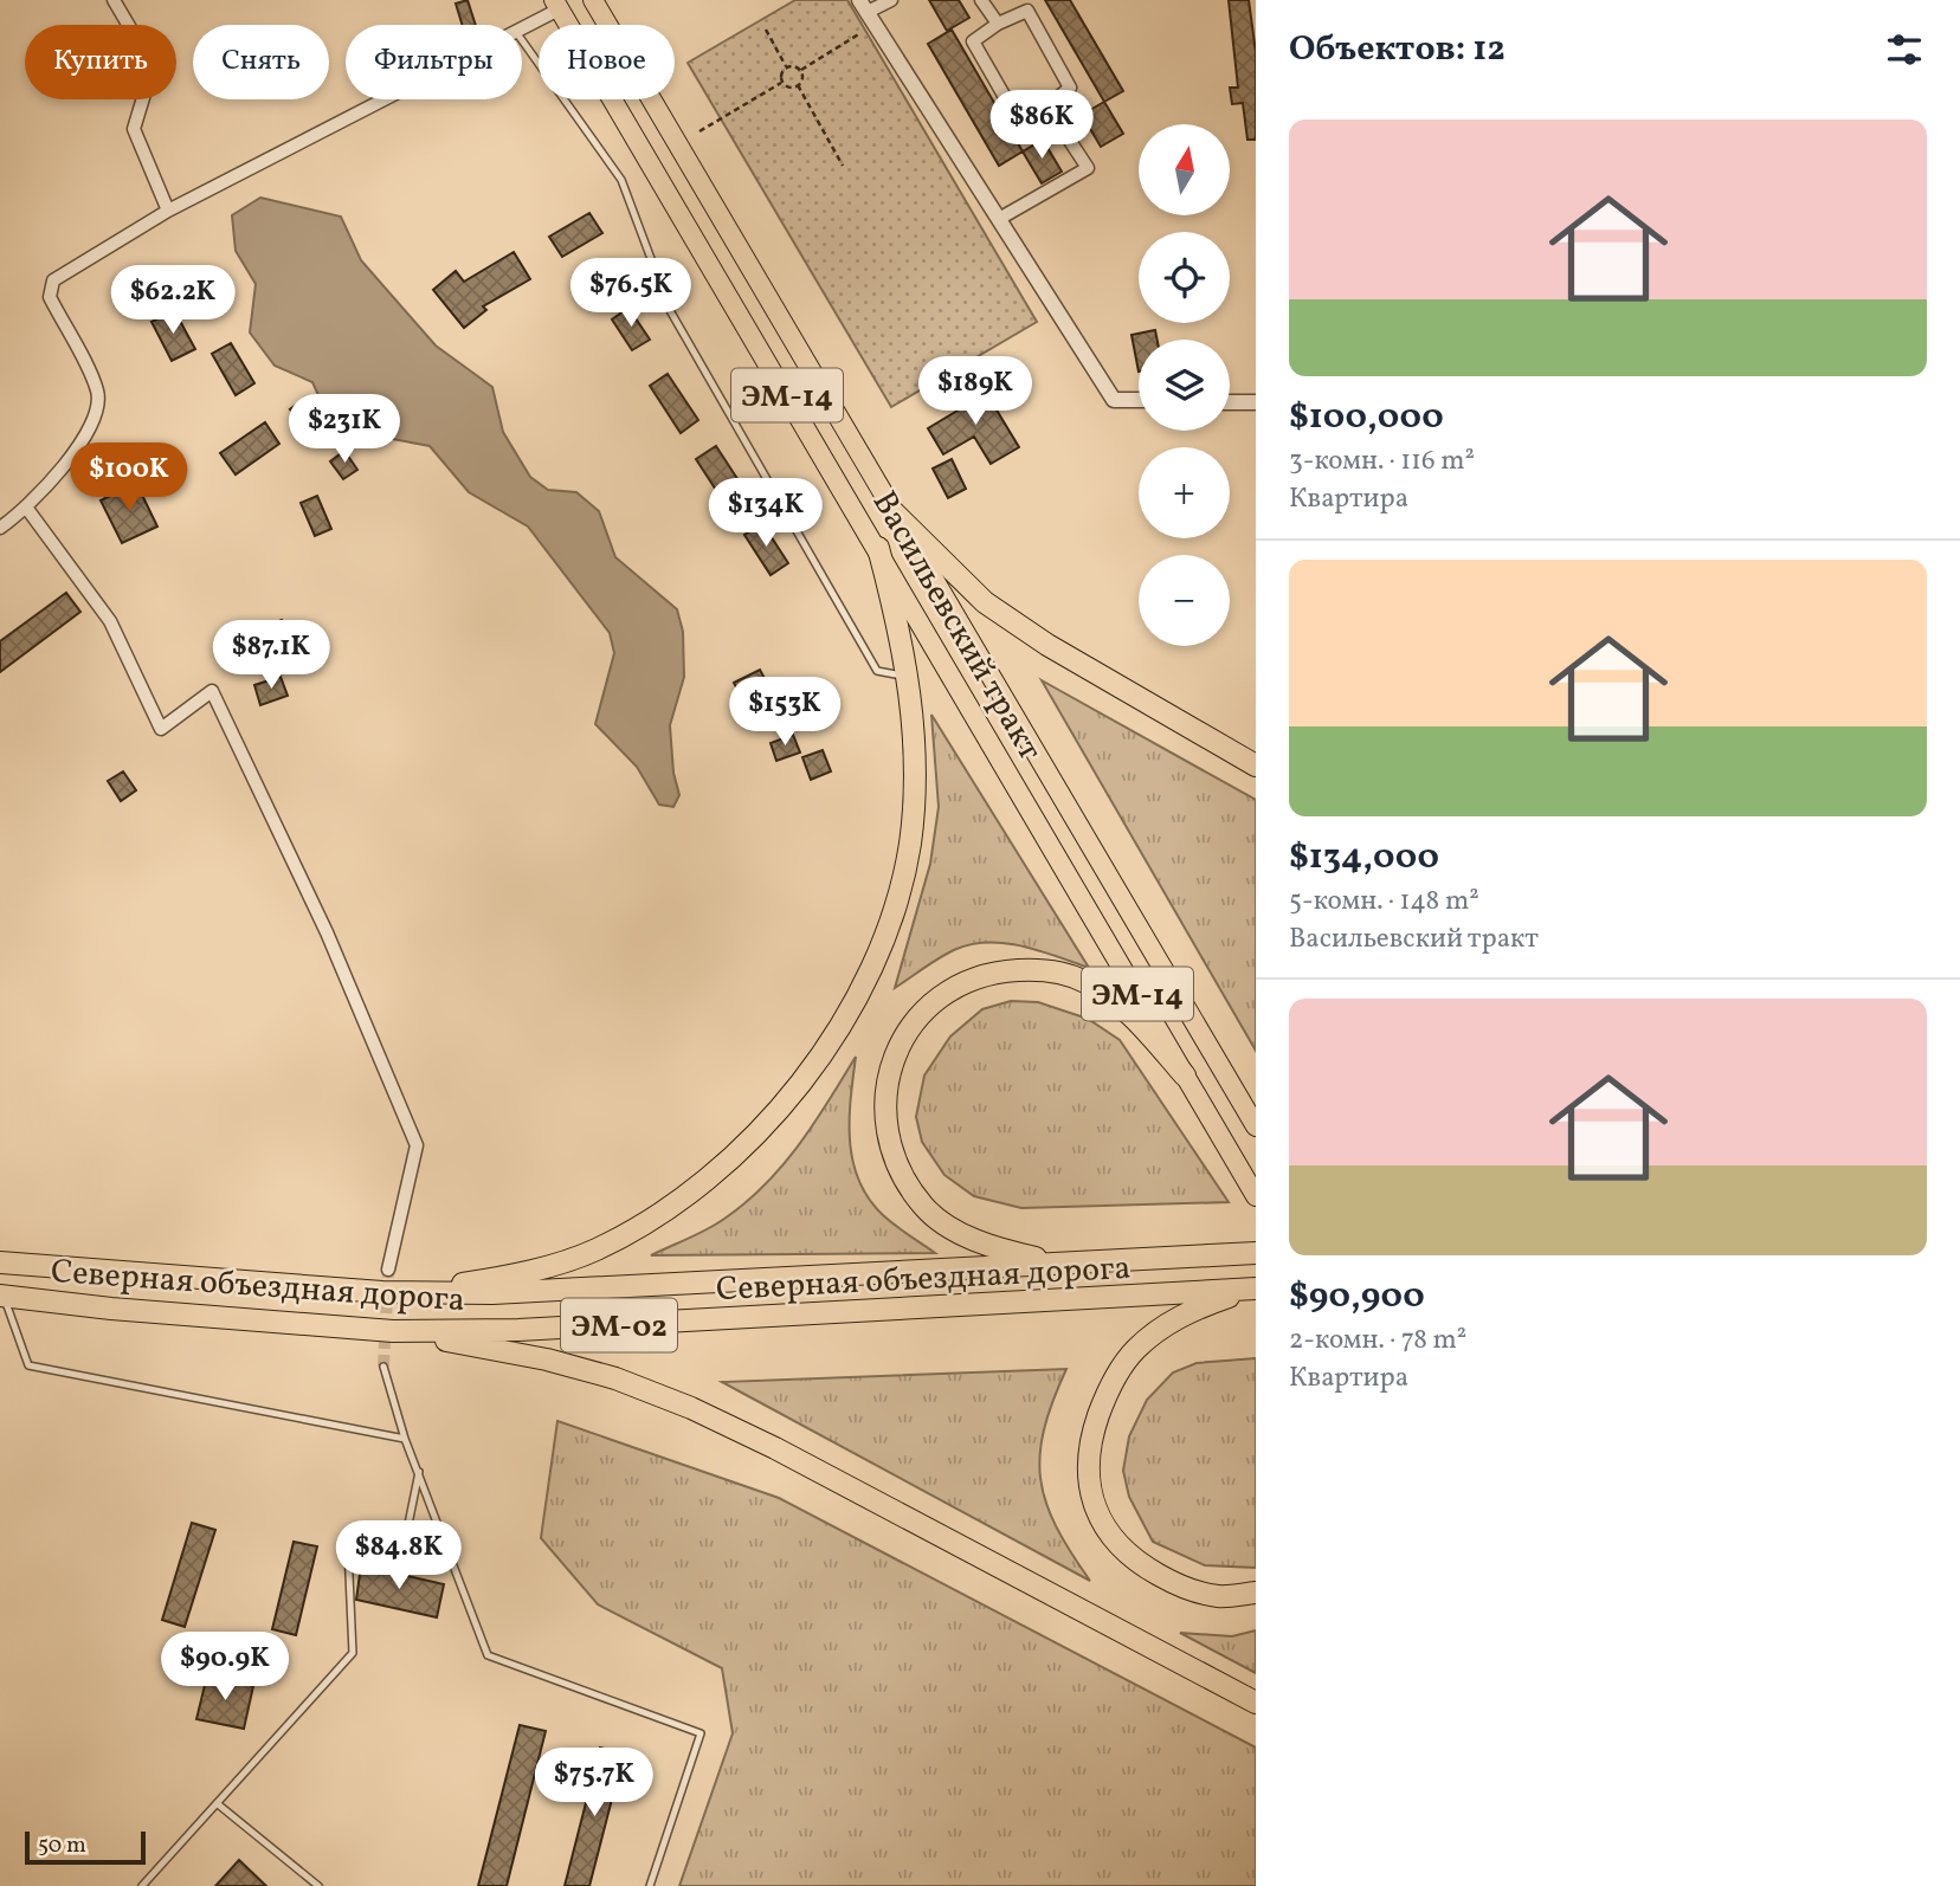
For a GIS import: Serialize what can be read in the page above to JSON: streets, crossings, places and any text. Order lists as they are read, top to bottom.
{
  "streets": {
    "highway": ["Северная объездная дорога", "ЭМ-02"],
    "main road": ["ЭМ-14", "Васильевский тракт"]
  },
  "scale_bar": "50 m",
  "north": "top",
  "page": {
    "heading": "Объектов: 12",
    "chip": [
      "Купить",
      "Снять",
      "Фильтры",
      "Новое"
    ],
    "price": [
      "$86K",
      "$76.5K",
      "$62.2K",
      "$189K",
      "$231K",
      "$100K",
      "$134K",
      "$87.1K",
      "$153K",
      "$84.8K",
      "$90.9K",
      "$75.7K"
    ],
    "list": [
      {
        "name": "$100,000",
        "note": "3-комн. · 116 m² · Квартира"
      },
      {
        "name": "$134,000",
        "note": "5-комн. · 148 m² · Васильевский тракт"
      },
      {
        "name": "$90,900",
        "note": "2-комн. · 78 m² · Квартира"
      }
    ],
    "map_buttons": ["+", "−"],
    "scale": "50 m"
  }
}
